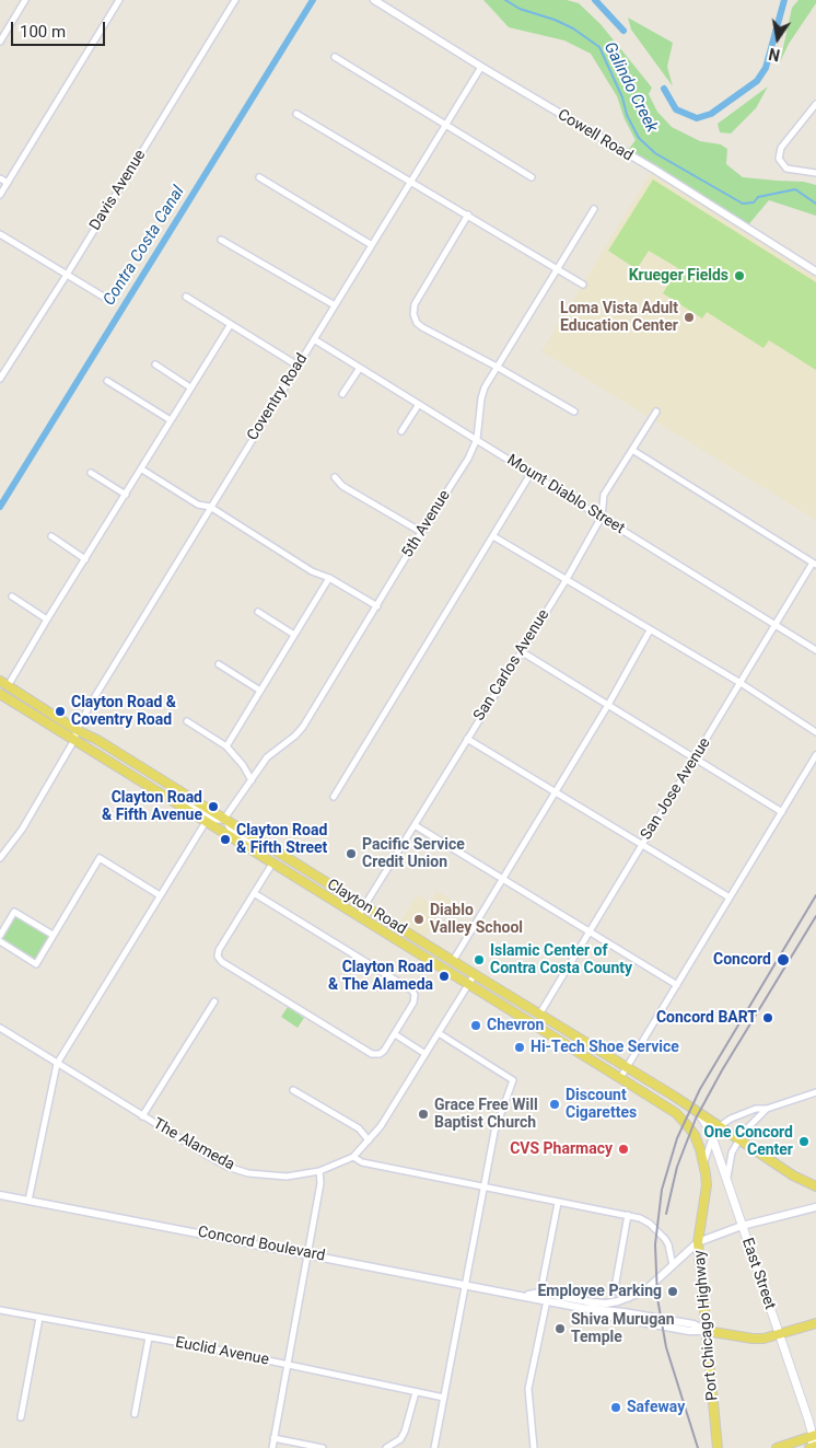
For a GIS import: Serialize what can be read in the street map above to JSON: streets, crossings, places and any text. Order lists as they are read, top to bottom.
{
  "streets": {
    "main road": [
      "Clayton Road",
      "Concord Boulevard",
      "East Street",
      "Port Chicago Highway"
    ],
    "street": [
      "Cowell Road",
      "Davis Avenue",
      "Coventry Road",
      "Mount Diablo Street",
      "5th Avenue",
      "San Carlos Avenue",
      "San Jose Avenue",
      "The Alameda",
      "Euclid Avenue"
    ]
  },
  "crossings": [
    ["Cowell Road", "Coventry Road"],
    ["Coventry Road", "Mount Diablo Street"],
    ["Coventry Road", "Clayton Road"],
    ["Mount Diablo Street", "5th Avenue"],
    ["Mount Diablo Street", "San Carlos Avenue"],
    ["Mount Diablo Street", "San Jose Avenue"],
    ["5th Avenue", "Clayton Road"],
    ["San Carlos Avenue", "Clayton Road"],
    ["San Jose Avenue", "Clayton Road"],
    ["Clayton Road", "The Alameda"],
    ["Clayton Road", "East Street"],
    ["Clayton Road", "Port Chicago Highway"],
    ["Concord Boulevard", "East Street"],
    ["Concord Boulevard", "Port Chicago Highway"]
  ],
  "water": ["Galindo Creek", "Contra Costa Canal"],
  "places": [
    "Krueger Fields",
    "Loma Vista Adult Education Center",
    "Clayton Road & Coventry Road",
    "Clayton Road & Fifth Avenue",
    "Clayton Road & Fifth Street",
    "Pacific Service Credit Union",
    "Diablo Valley School",
    "Islamic Center of Contra Costa County",
    "Concord",
    "Clayton Road & The Alameda",
    "Concord BART",
    "Chevron",
    "Hi-Tech Shoe Service",
    "Discount Cigarettes",
    "Grace Free Will Baptist Church",
    "One Concord Center",
    "CVS Pharmacy",
    "Employee Parking",
    "Shiva Murugan Temple",
    "Safeway"
  ],
  "scale_bar": "100 m",
  "north": "bottom"
}
